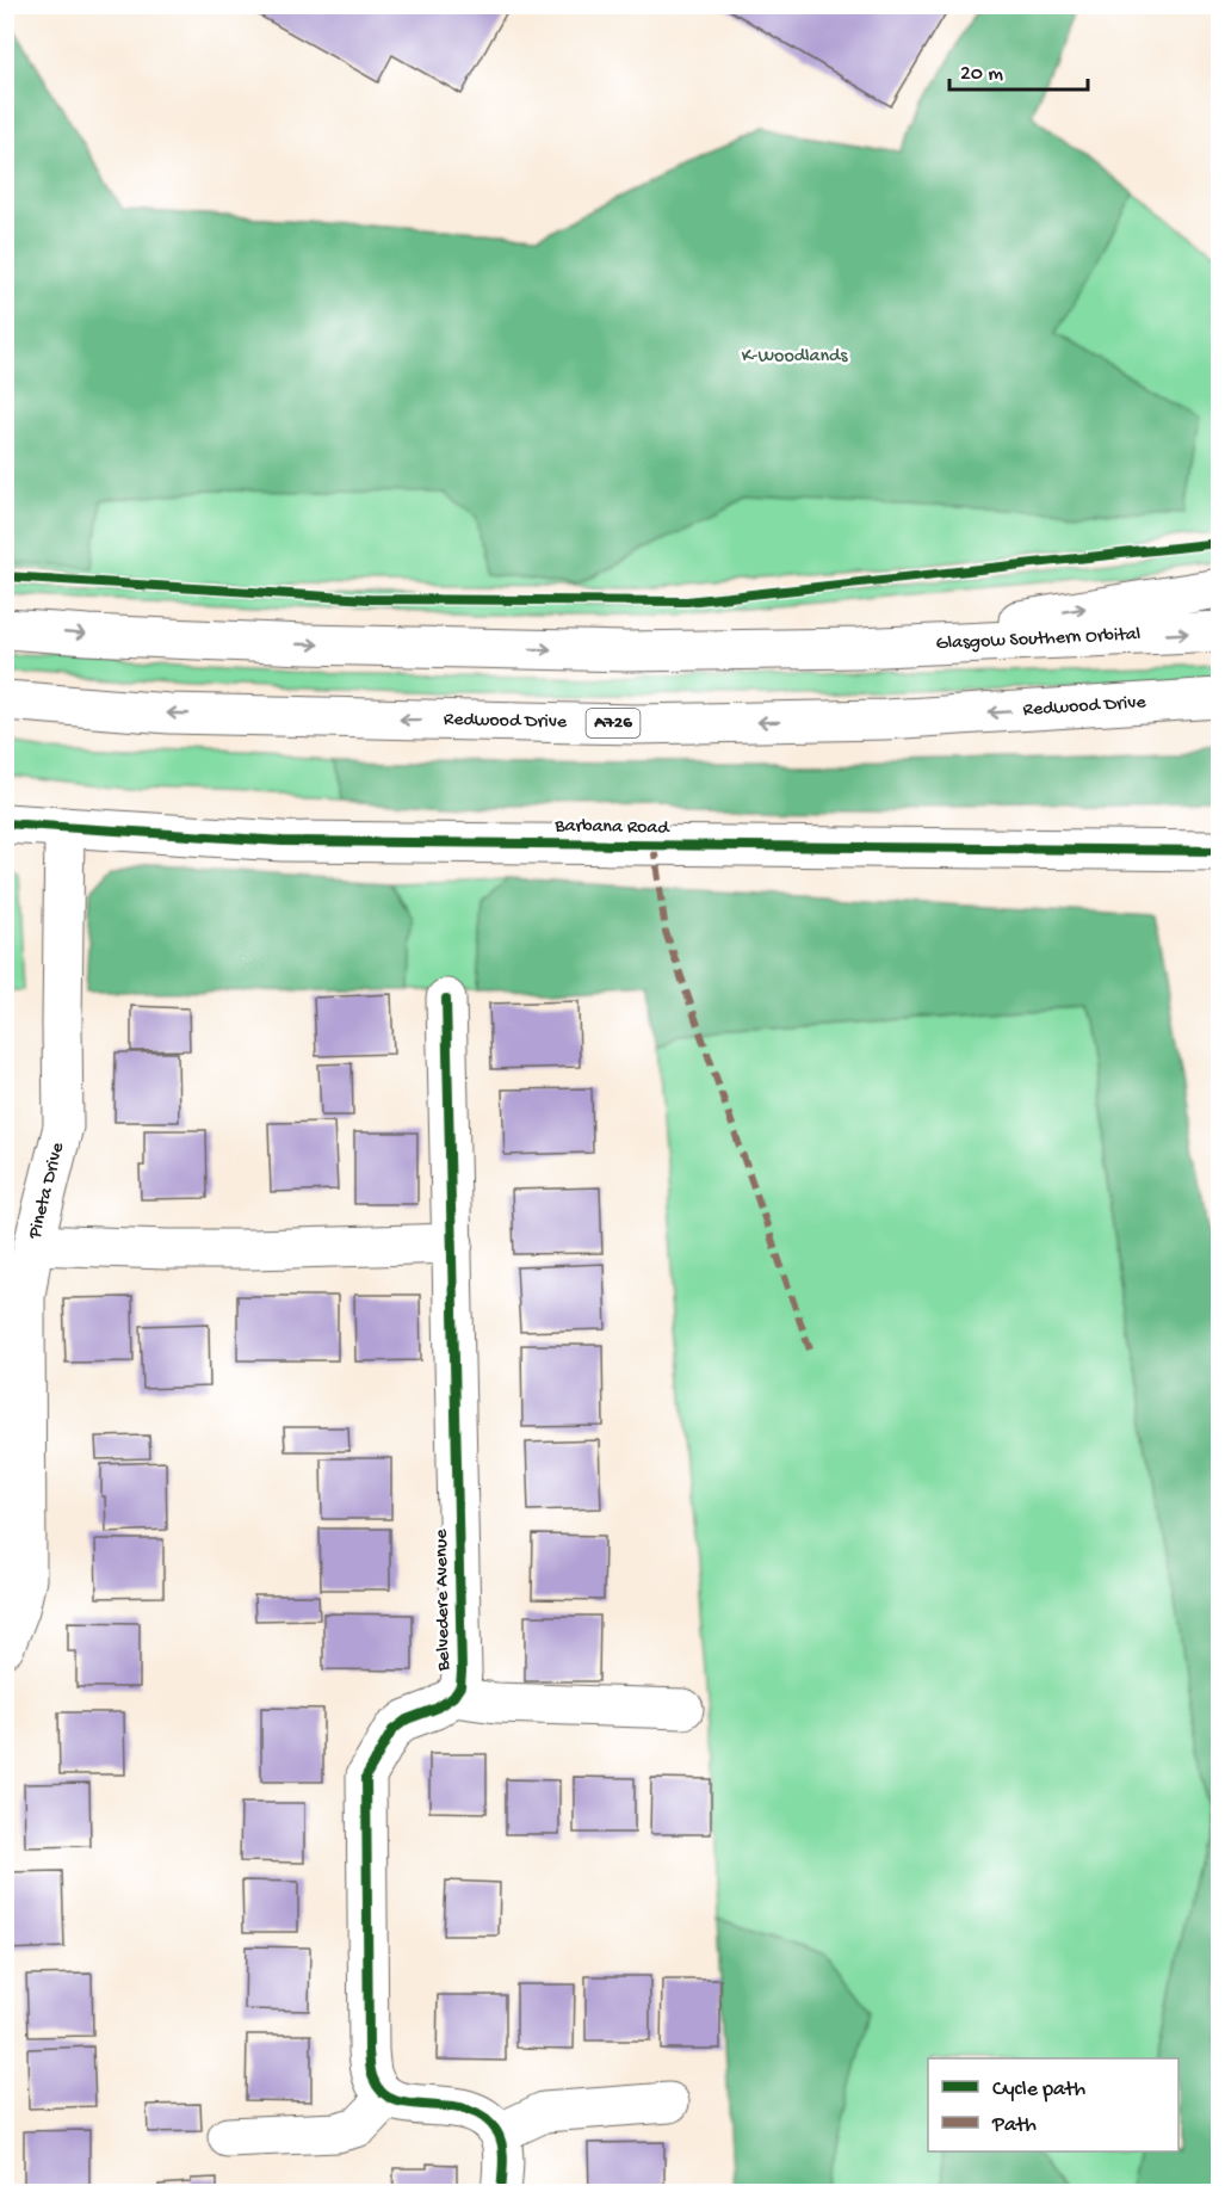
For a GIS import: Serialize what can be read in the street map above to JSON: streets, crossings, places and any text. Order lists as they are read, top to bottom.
{
  "streets": {
    "main road": [
      "Glasgow Southern Orbital",
      "Redwood Drive",
      "A726",
      "Barbana Road",
      "Pineta Drive",
      "Belvedere Avenue"
    ]
  },
  "crossings": [
    ["Barbana Road", "Pineta Drive"]
  ],
  "parks": ["K-Woodlands"],
  "legend": ["Cycle path", "Path"],
  "scale_bar": "20 m"
}
